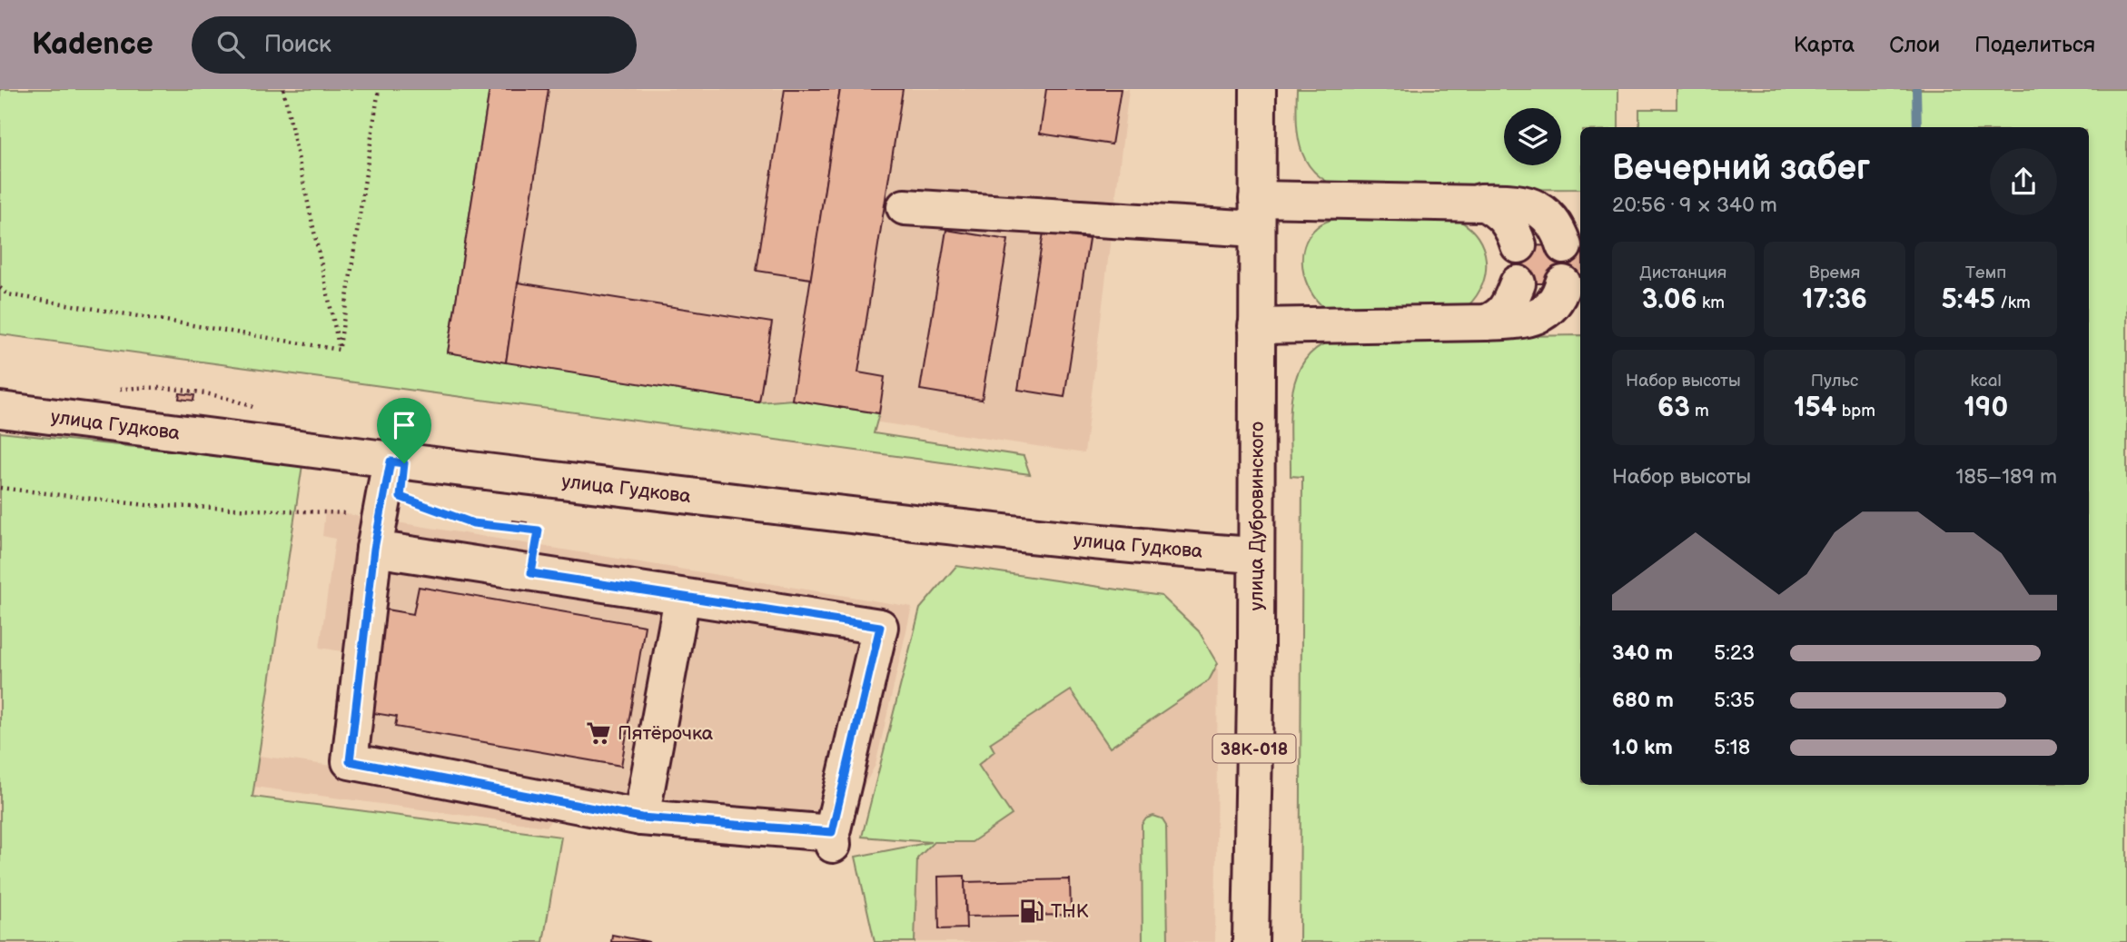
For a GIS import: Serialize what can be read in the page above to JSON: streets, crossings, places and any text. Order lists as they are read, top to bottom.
{
  "streets": {
    "main road": ["улица Гудкова", "улица Дубровинского", "38К-018"]
  },
  "crossings": [
    ["улица Гудкова", "улица Дубровинского"]
  ],
  "places": {
    "supermarket": ["Пятёрочка"],
    "fuel station": ["ТНК"]
  },
  "page": {
    "header": "Kadence",
    "search": "Поиск",
    "nav": ["Карта", "Слои", "Поделиться"],
    "heading": ["Вечерний забег", "20:56 · 9 × 340 m"],
    "stats": [
      ["Дистанция", "3.06 km"],
      ["Время", "17:36"],
      ["Темп", "5:45 /km"],
      ["Набор высоты", "63 m"],
      ["Пульс", "154 bpm"],
      ["kcal", "190"]
    ],
    "chart": ["Набор высоты", "185–189 m"],
    "list": [
      {
        "name": "340 m",
        "note": "5:23"
      },
      {
        "name": "680 m",
        "note": "5:35"
      },
      {
        "name": "1.0 km",
        "note": "5:18"
      }
    ]
  }
}
